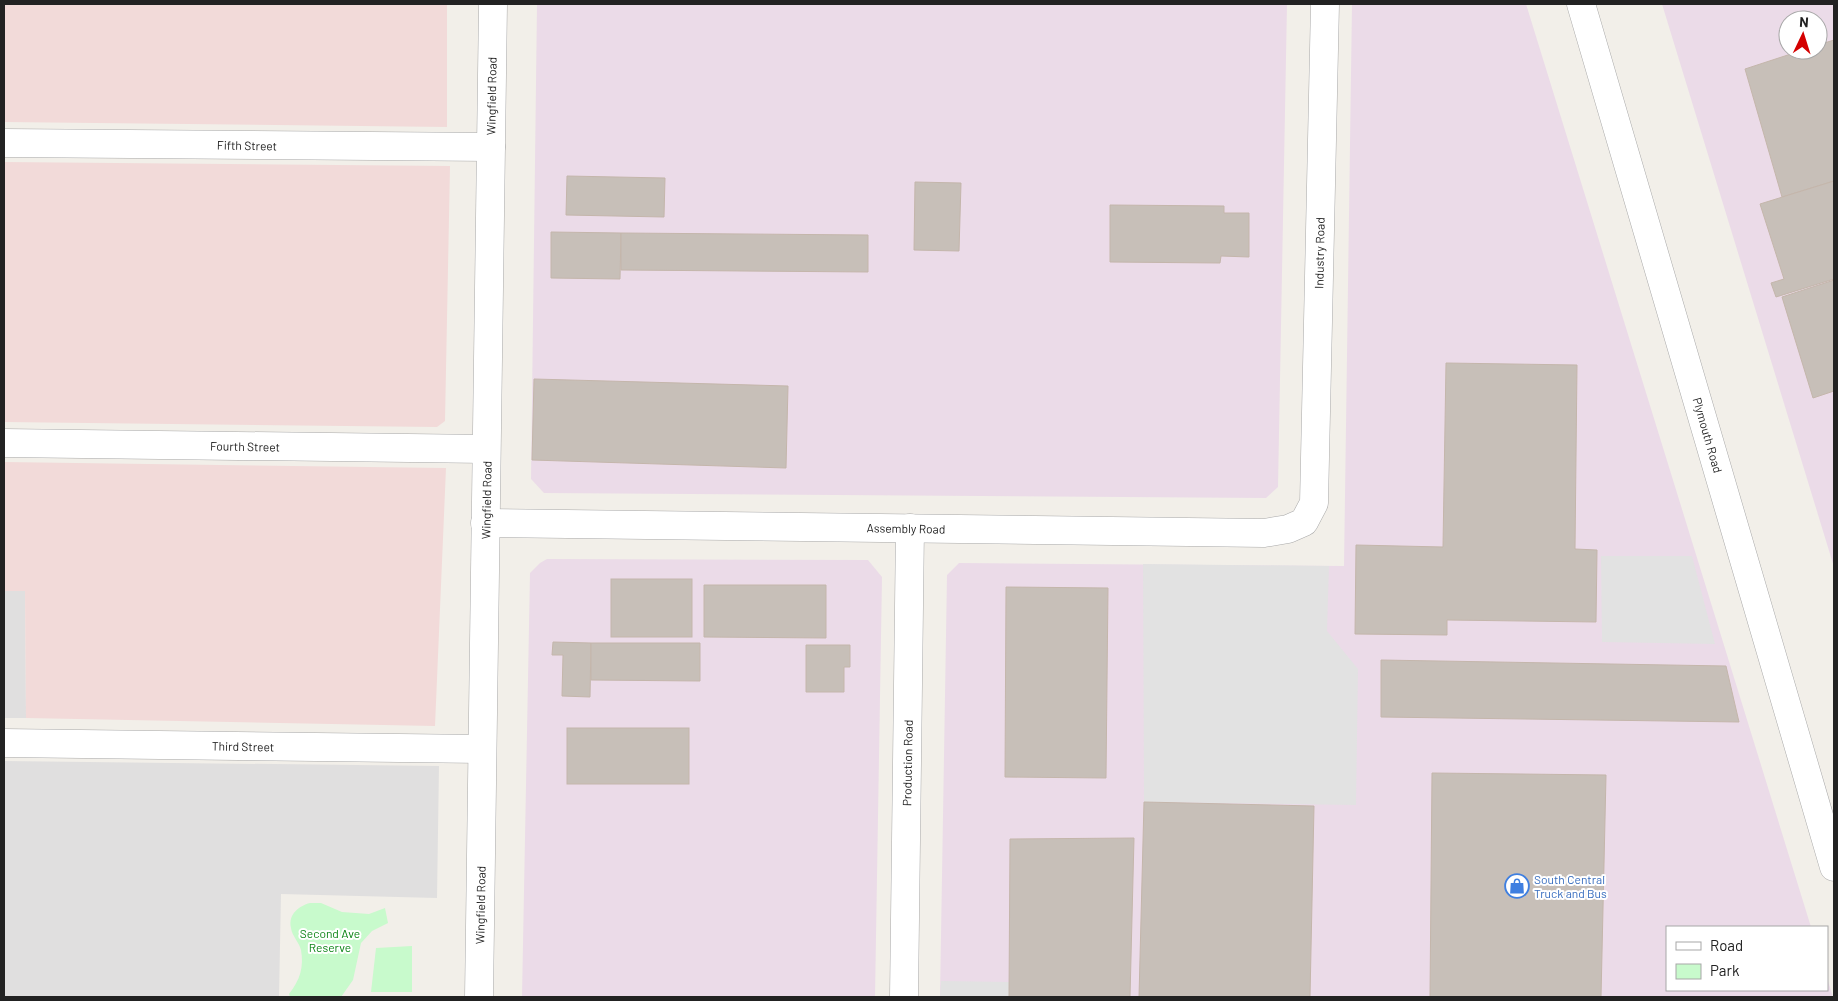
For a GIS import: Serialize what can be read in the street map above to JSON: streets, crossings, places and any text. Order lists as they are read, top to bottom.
{
  "streets": {
    "street": [
      "Wingfield Road",
      "Fifth Street",
      "Industry Road",
      "Plymouth Road",
      "Fourth Street",
      "Assembly Road",
      "Third Street",
      "Production Road"
    ]
  },
  "crossings": [
    ["Wingfield Road", "Fifth Street"],
    ["Wingfield Road", "Fourth Street"],
    ["Wingfield Road", "Assembly Road"],
    ["Wingfield Road", "Third Street"],
    ["Industry Road", "Assembly Road"],
    ["Assembly Road", "Production Road"]
  ],
  "parks": ["Second Ave Reserve"],
  "places": {
    "shop": ["South Central Truck and Bus"]
  },
  "legend": ["Road", "Park"],
  "north": "top"
}
